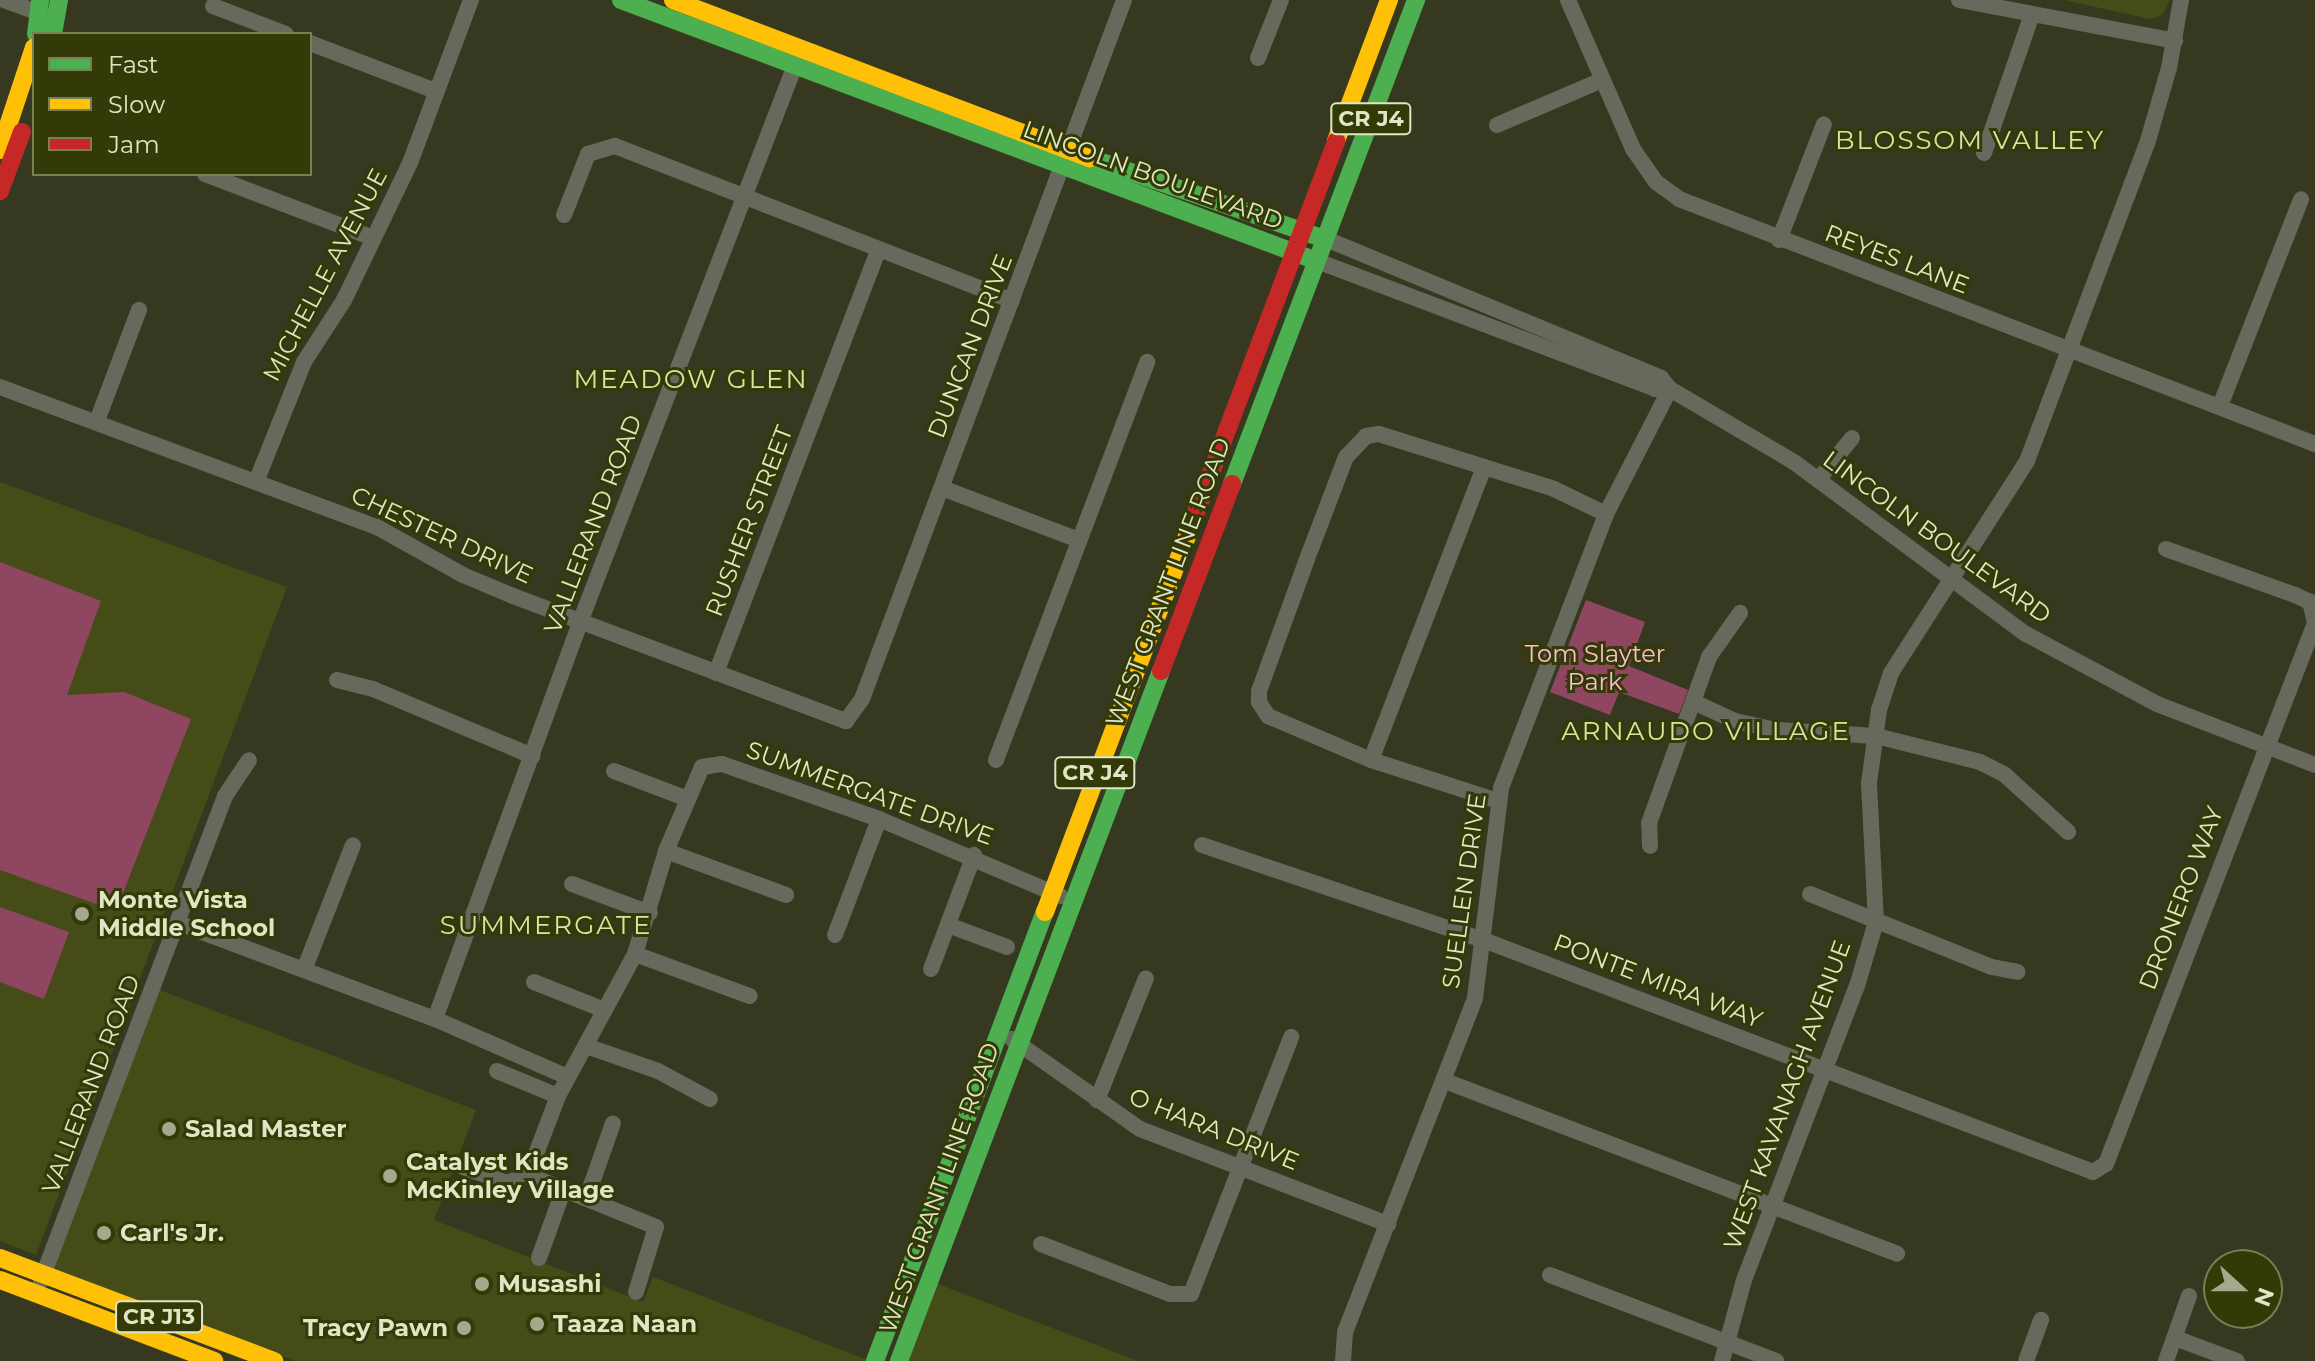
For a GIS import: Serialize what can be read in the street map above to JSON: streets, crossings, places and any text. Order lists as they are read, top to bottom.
{
  "streets": {
    "main road": [
      "CR J4",
      "LINCOLN BOULEVARD",
      "WEST GRANT LINE ROAD",
      "CR J13"
    ],
    "street": [
      "REYES LANE",
      "MICHELLE AVENUE",
      "DUNCAN DRIVE",
      "RUSHER STREET",
      "VALLERAND ROAD",
      "CHESTER DRIVE",
      "SUMMERGATE DRIVE",
      "SUELLEN DRIVE",
      "DRONERO WAY",
      "PONTE MIRA WAY",
      "WEST KAVANAGH AVENUE",
      "O HARA DRIVE"
    ]
  },
  "crossings": [
    ["LINCOLN BOULEVARD", "DUNCAN DRIVE"],
    ["LINCOLN BOULEVARD", "VALLERAND ROAD"],
    ["LINCOLN BOULEVARD", "WEST GRANT LINE ROAD"],
    ["LINCOLN BOULEVARD", "SUELLEN DRIVE"],
    ["LINCOLN BOULEVARD", "DRONERO WAY"],
    ["LINCOLN BOULEVARD", "WEST KAVANAGH AVENUE"],
    ["REYES LANE", "WEST KAVANAGH AVENUE"],
    ["MICHELLE AVENUE", "CHESTER DRIVE"],
    ["DUNCAN DRIVE", "CHESTER DRIVE"],
    ["RUSHER STREET", "CHESTER DRIVE"],
    ["VALLERAND ROAD", "CHESTER DRIVE"],
    ["VALLERAND ROAD", "CR J13"],
    ["WEST GRANT LINE ROAD", "SUMMERGATE DRIVE"],
    ["WEST GRANT LINE ROAD", "O HARA DRIVE"],
    ["SUELLEN DRIVE", "PONTE MIRA WAY"],
    ["SUELLEN DRIVE", "O HARA DRIVE"],
    ["DRONERO WAY", "PONTE MIRA WAY"],
    ["PONTE MIRA WAY", "WEST KAVANAGH AVENUE"]
  ],
  "districts": [
    "BLOSSOM VALLEY",
    "MEADOW GLEN",
    "ARNAUDO VILLAGE",
    "SUMMERGATE"
  ],
  "parks": ["Tom Slayter Park"],
  "places": [
    "Monte Vista Middle School",
    "Salad Master",
    "Catalyst Kids McKinley Village",
    "Carl's Jr.",
    "Musashi",
    "Taaza Naan",
    "Tracy Pawn"
  ],
  "legend": ["Fast", "Slow", "Jam"],
  "north": "right"
}
